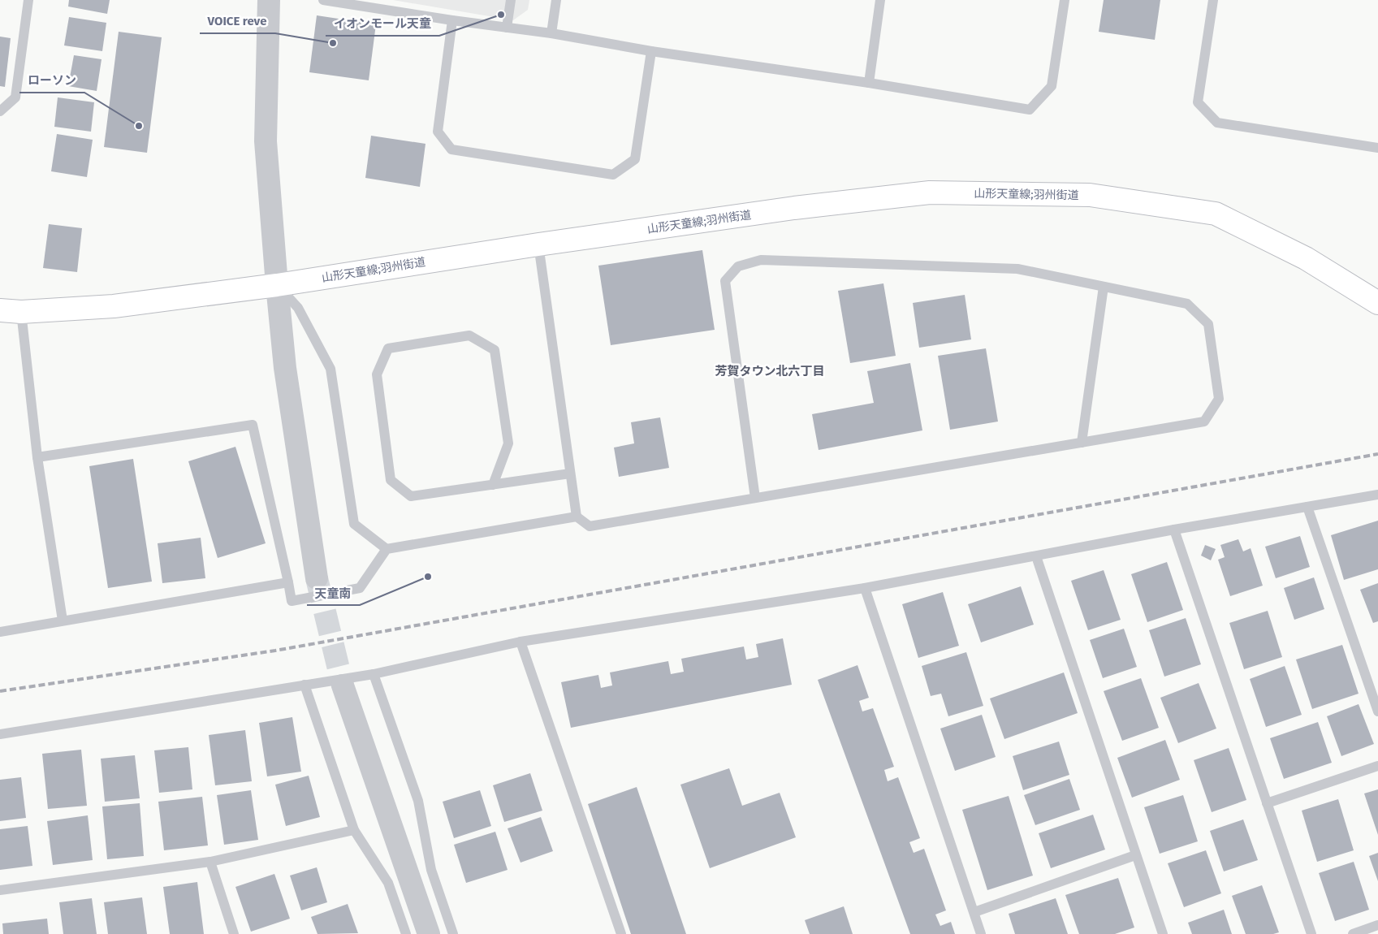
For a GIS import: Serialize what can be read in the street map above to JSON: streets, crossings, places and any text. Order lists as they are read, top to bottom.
{
  "streets": {
    "main road": ["山形天童線;羽州街道"]
  },
  "districts": ["芳賀タウン北六丁目"],
  "places": [
    "イオンモール天童",
    "VOICE reve",
    "ローソン",
    "天童南"
  ]
}
